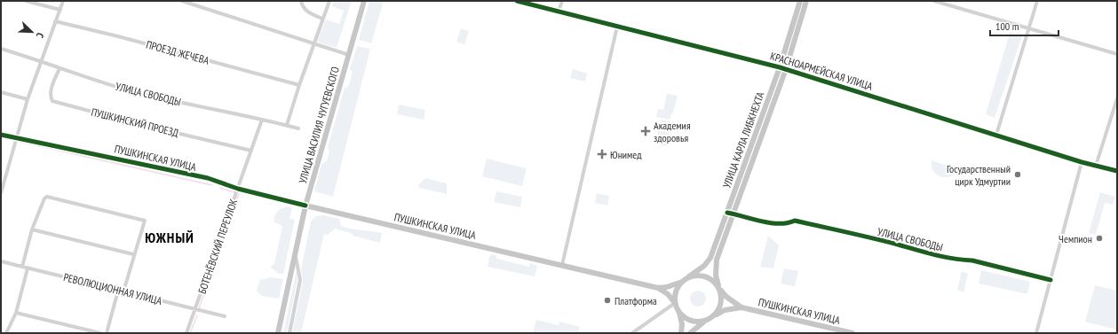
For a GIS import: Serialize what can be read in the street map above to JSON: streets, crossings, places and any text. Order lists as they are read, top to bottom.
{
  "streets": {
    "main road": ["УЛИЦА ВАСИЛИЯ ЧУГУЕВСКОГО", "УЛИЦА КАРЛА ЛИБКНЕХТА", "ПУШКИНСКАЯ УЛИЦА"],
    "street": [
      "ПРОЕЗД ЖЕЧЕВА",
      "КРАСНОАРМЕЙСКАЯ УЛИЦА",
      "УЛИЦА СВОБОДЫ",
      "ПУШКИНСКИЙ ПРОЕЗД",
      "БОТЕНЁВСКИЙ ПЕРЕУЛОК",
      "РЕВОЛЮЦИОННАЯ УЛИЦА"
    ]
  },
  "crossings": [
    ["КРАСНОАРМЕЙСКАЯ УЛИЦА", "УЛИЦА КАРЛА ЛИБКНЕХТА"],
    ["УЛИЦА СВОБОДЫ", "ПУШКИНСКИЙ ПРОЕЗД"],
    ["УЛИЦА СВОБОДЫ", "УЛИЦА КАРЛА ЛИБКНЕХТА"],
    ["УЛИЦА СВОБОДЫ", "БОТЕНЁВСКИЙ ПЕРЕУЛОК"],
    ["ПУШКИНСКИЙ ПРОЕЗД", "БОТЕНЁВСКИЙ ПЕРЕУЛОК"],
    ["УЛИЦА ВАСИЛИЯ ЧУГУЕВСКОГО", "ПУШКИНСКАЯ УЛИЦА"],
    ["УЛИЦА КАРЛА ЛИБКНЕХТА", "ПУШКИНСКАЯ УЛИЦА"],
    ["ПУШКИНСКАЯ УЛИЦА", "БОТЕНЁВСКИЙ ПЕРЕУЛОК"],
    ["БОТЕНЁВСКИЙ ПЕРЕУЛОК", "РЕВОЛЮЦИОННАЯ УЛИЦА"]
  ],
  "districts": ["ЮЖНЫЙ"],
  "places": {
    "health": ["Академия здоровья", "Юнимед"],
    "other": ["Государственный цирк Удмуртии", "Чемпион", "Платформа"]
  },
  "scale_bar": "100 m",
  "north": "bottom right"
}
